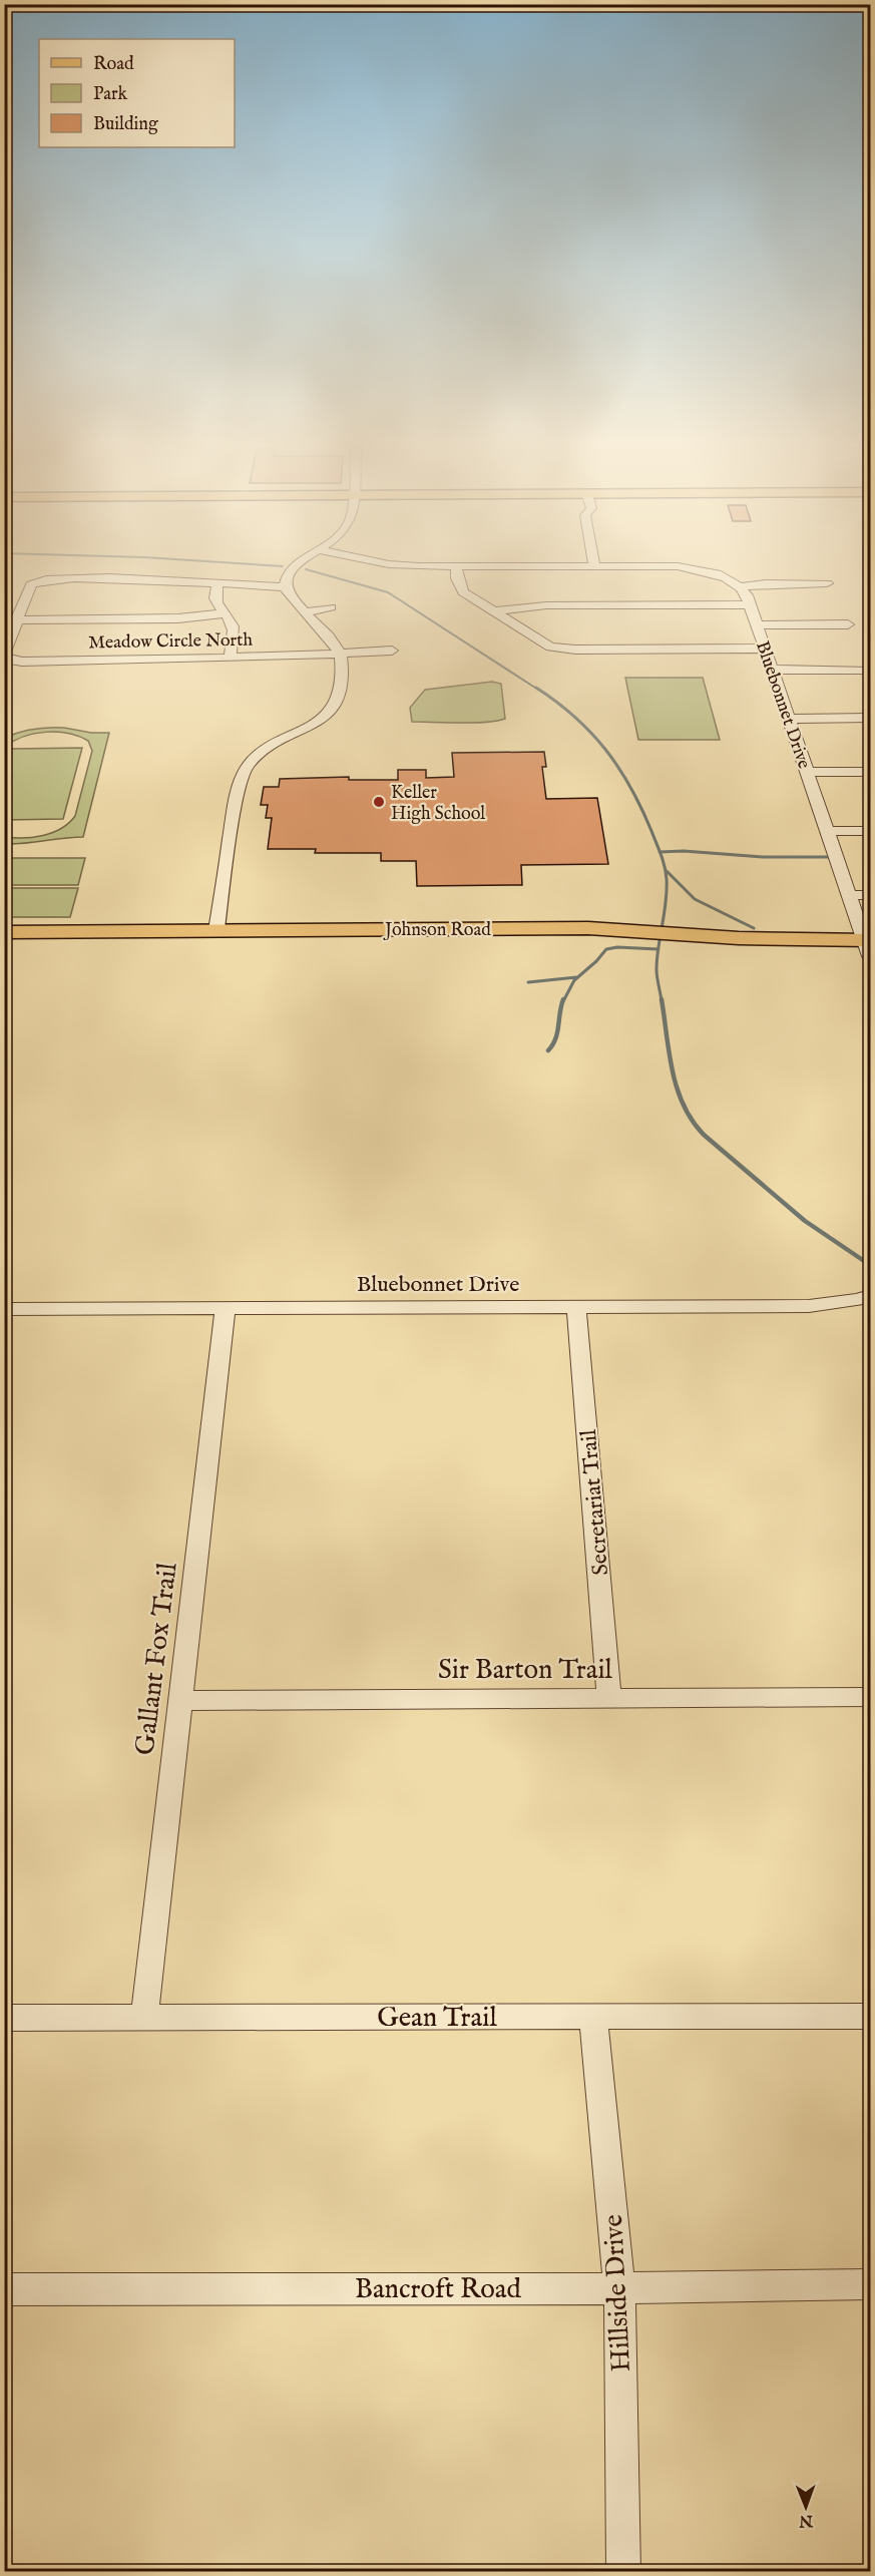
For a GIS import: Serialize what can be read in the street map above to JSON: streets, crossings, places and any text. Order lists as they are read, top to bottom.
{
  "streets": {
    "main road": ["Johnson Road"],
    "street": [
      "Meadow Circle North",
      "Bluebonnet Drive",
      "Secretariat Trail",
      "Gallant Fox Trail",
      "Sir Barton Trail",
      "Gean Trail",
      "Bancroft Road",
      "Hillside Drive"
    ]
  },
  "crossings": [
    ["Bluebonnet Drive", "Johnson Road"],
    ["Bluebonnet Drive", "Secretariat Trail"],
    ["Bluebonnet Drive", "Gallant Fox Trail"],
    ["Secretariat Trail", "Sir Barton Trail"],
    ["Gallant Fox Trail", "Sir Barton Trail"],
    ["Gallant Fox Trail", "Gean Trail"],
    ["Gean Trail", "Hillside Drive"],
    ["Bancroft Road", "Hillside Drive"]
  ],
  "places": ["Keller High School"],
  "legend": ["Road", "Park", "Building"],
  "north": "bottom"
}
